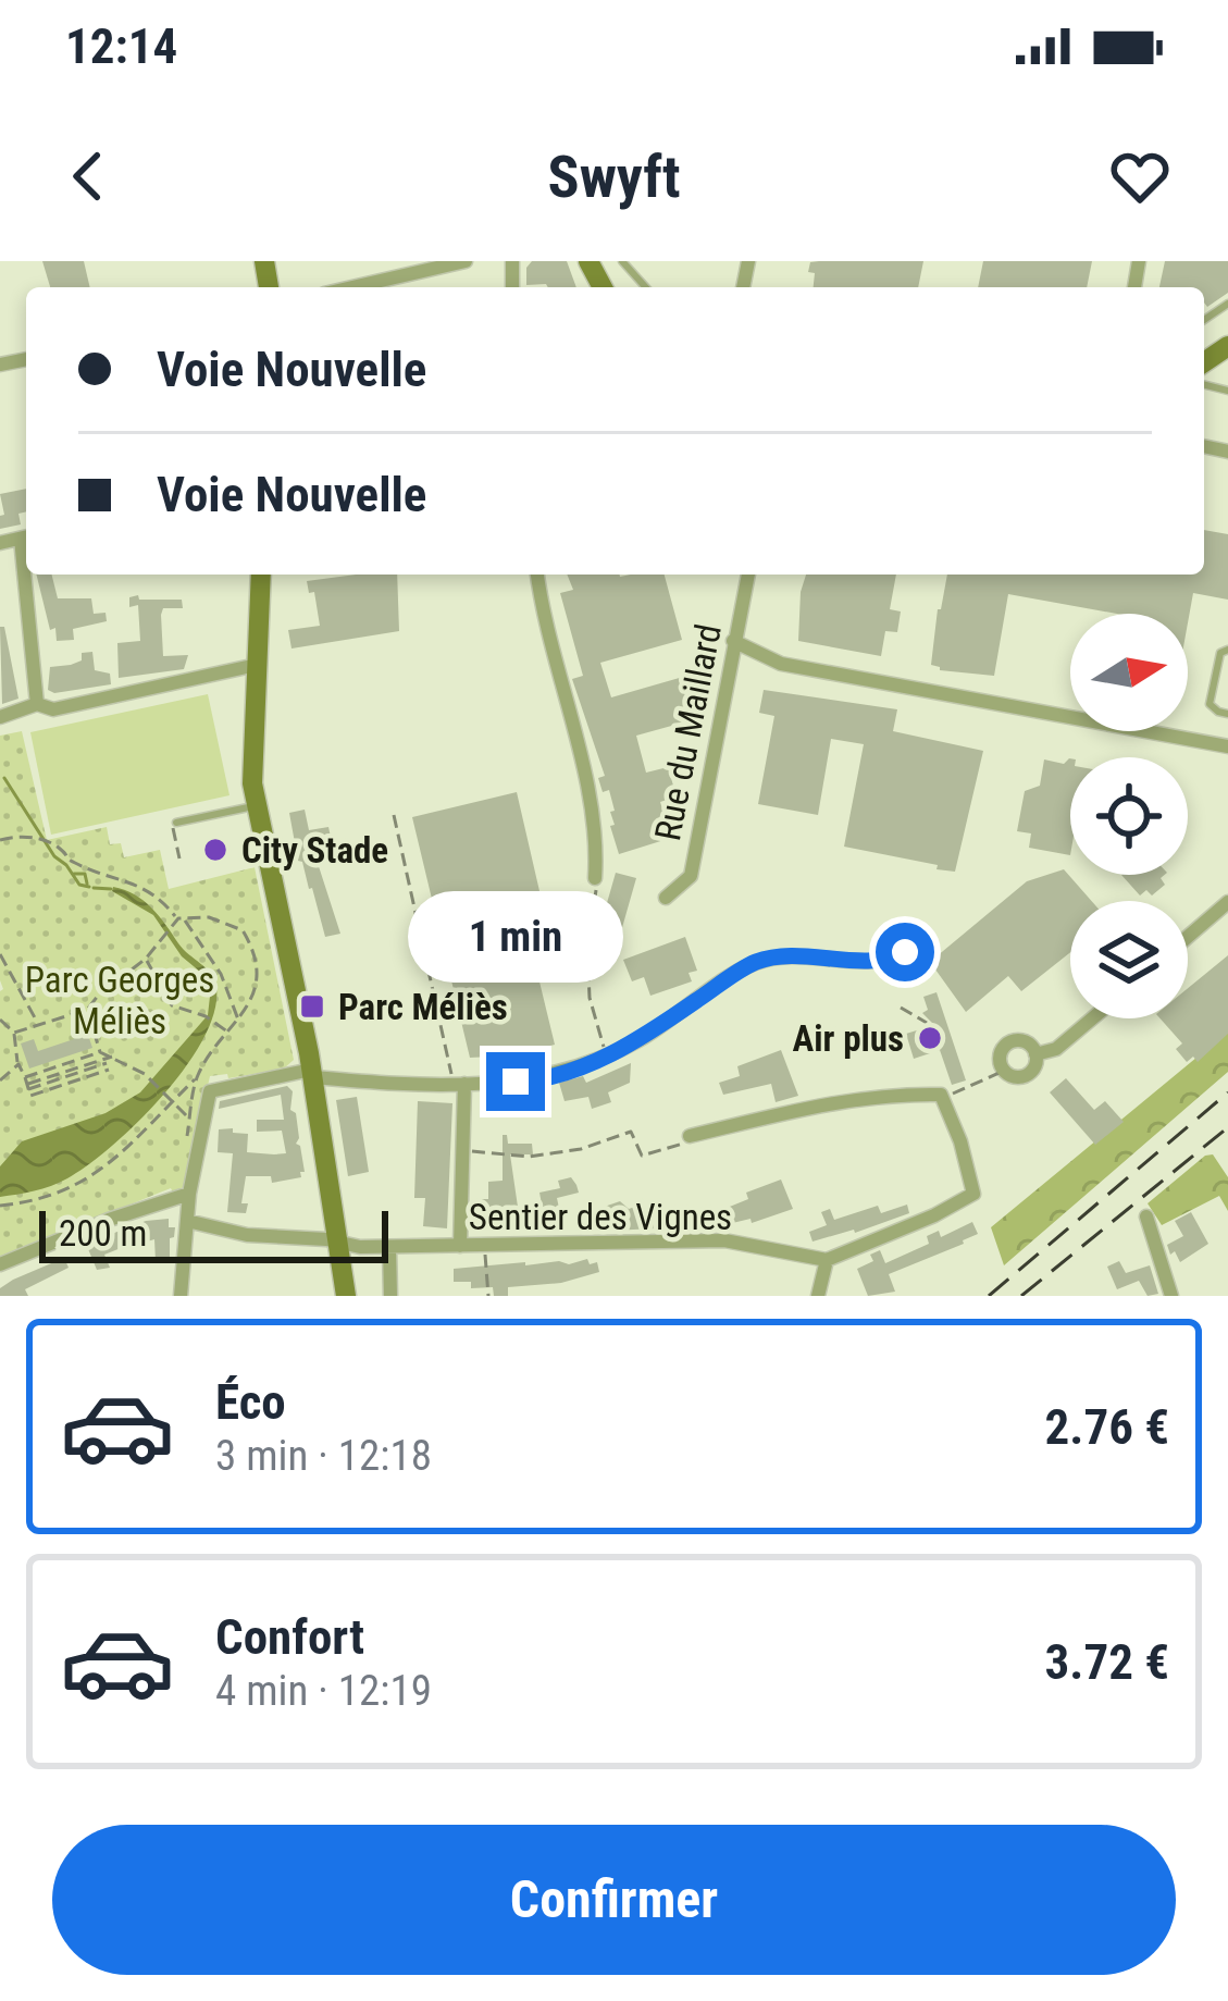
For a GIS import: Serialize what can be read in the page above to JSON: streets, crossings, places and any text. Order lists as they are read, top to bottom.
{
  "streets": {
    "street": ["Rue du Maillard", "Sentier des Vignes"]
  },
  "parks": ["Parc Georges Méliès"],
  "places": {
    "other": ["City Stade", "Air plus"],
    "transit": ["Parc Méliès"]
  },
  "scale_bar": "200 m",
  "north": "right",
  "page": {
    "status": "12:14",
    "header": "Swyft",
    "banner": ["Voie Nouvelle", "Voie Nouvelle"],
    "bubble": "1 min",
    "scale": "200 m",
    "list": [
      {
        "name": "Éco",
        "note": "3 min · 12:18",
        "value": "2.76 €"
      },
      {
        "name": "Confort",
        "note": "4 min · 12:19",
        "value": "3.72 €"
      }
    ],
    "buttons": "Confirmer"
  }
}
